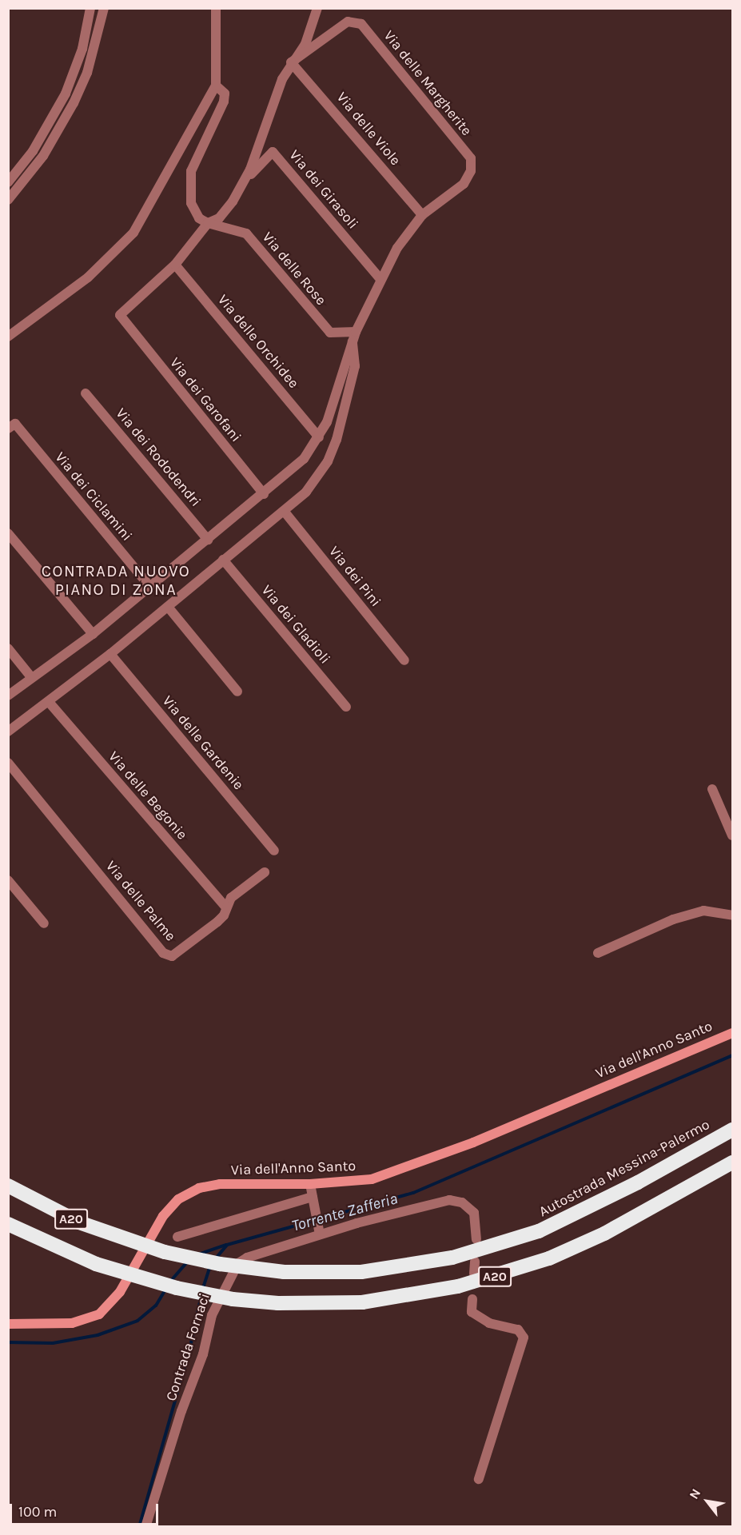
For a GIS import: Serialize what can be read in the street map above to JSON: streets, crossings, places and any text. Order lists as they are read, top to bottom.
{
  "streets": {
    "highway": ["Autostrada Messina-Palermo", "A20"],
    "street": [
      "Via delle Margherite",
      "Via delle Viole",
      "Via dei Girasoli",
      "Via delle Rose",
      "Via delle Orchidee",
      "Via dei Garofani",
      "Via dei Rododendri",
      "Via dei Ciclamini",
      "Via dei Pini",
      "Via dei Gladioli",
      "Via delle Gardenie",
      "Via delle Begonie",
      "Via delle Palme",
      "Via dell'Anno Santo",
      "Contrada Fornaci"
    ]
  },
  "crossings": [
    ["Via delle Margherite", "Via delle Viole"],
    ["Via delle Orchidee", "Via dei Garofani"],
    ["Via delle Begonie", "Via delle Palme"]
  ],
  "districts": ["CONTRADA NUOVO PIANO DI ZONA"],
  "water": ["Torrente Zafferia"],
  "scale_bar": "100 m",
  "north": "top left"
}
